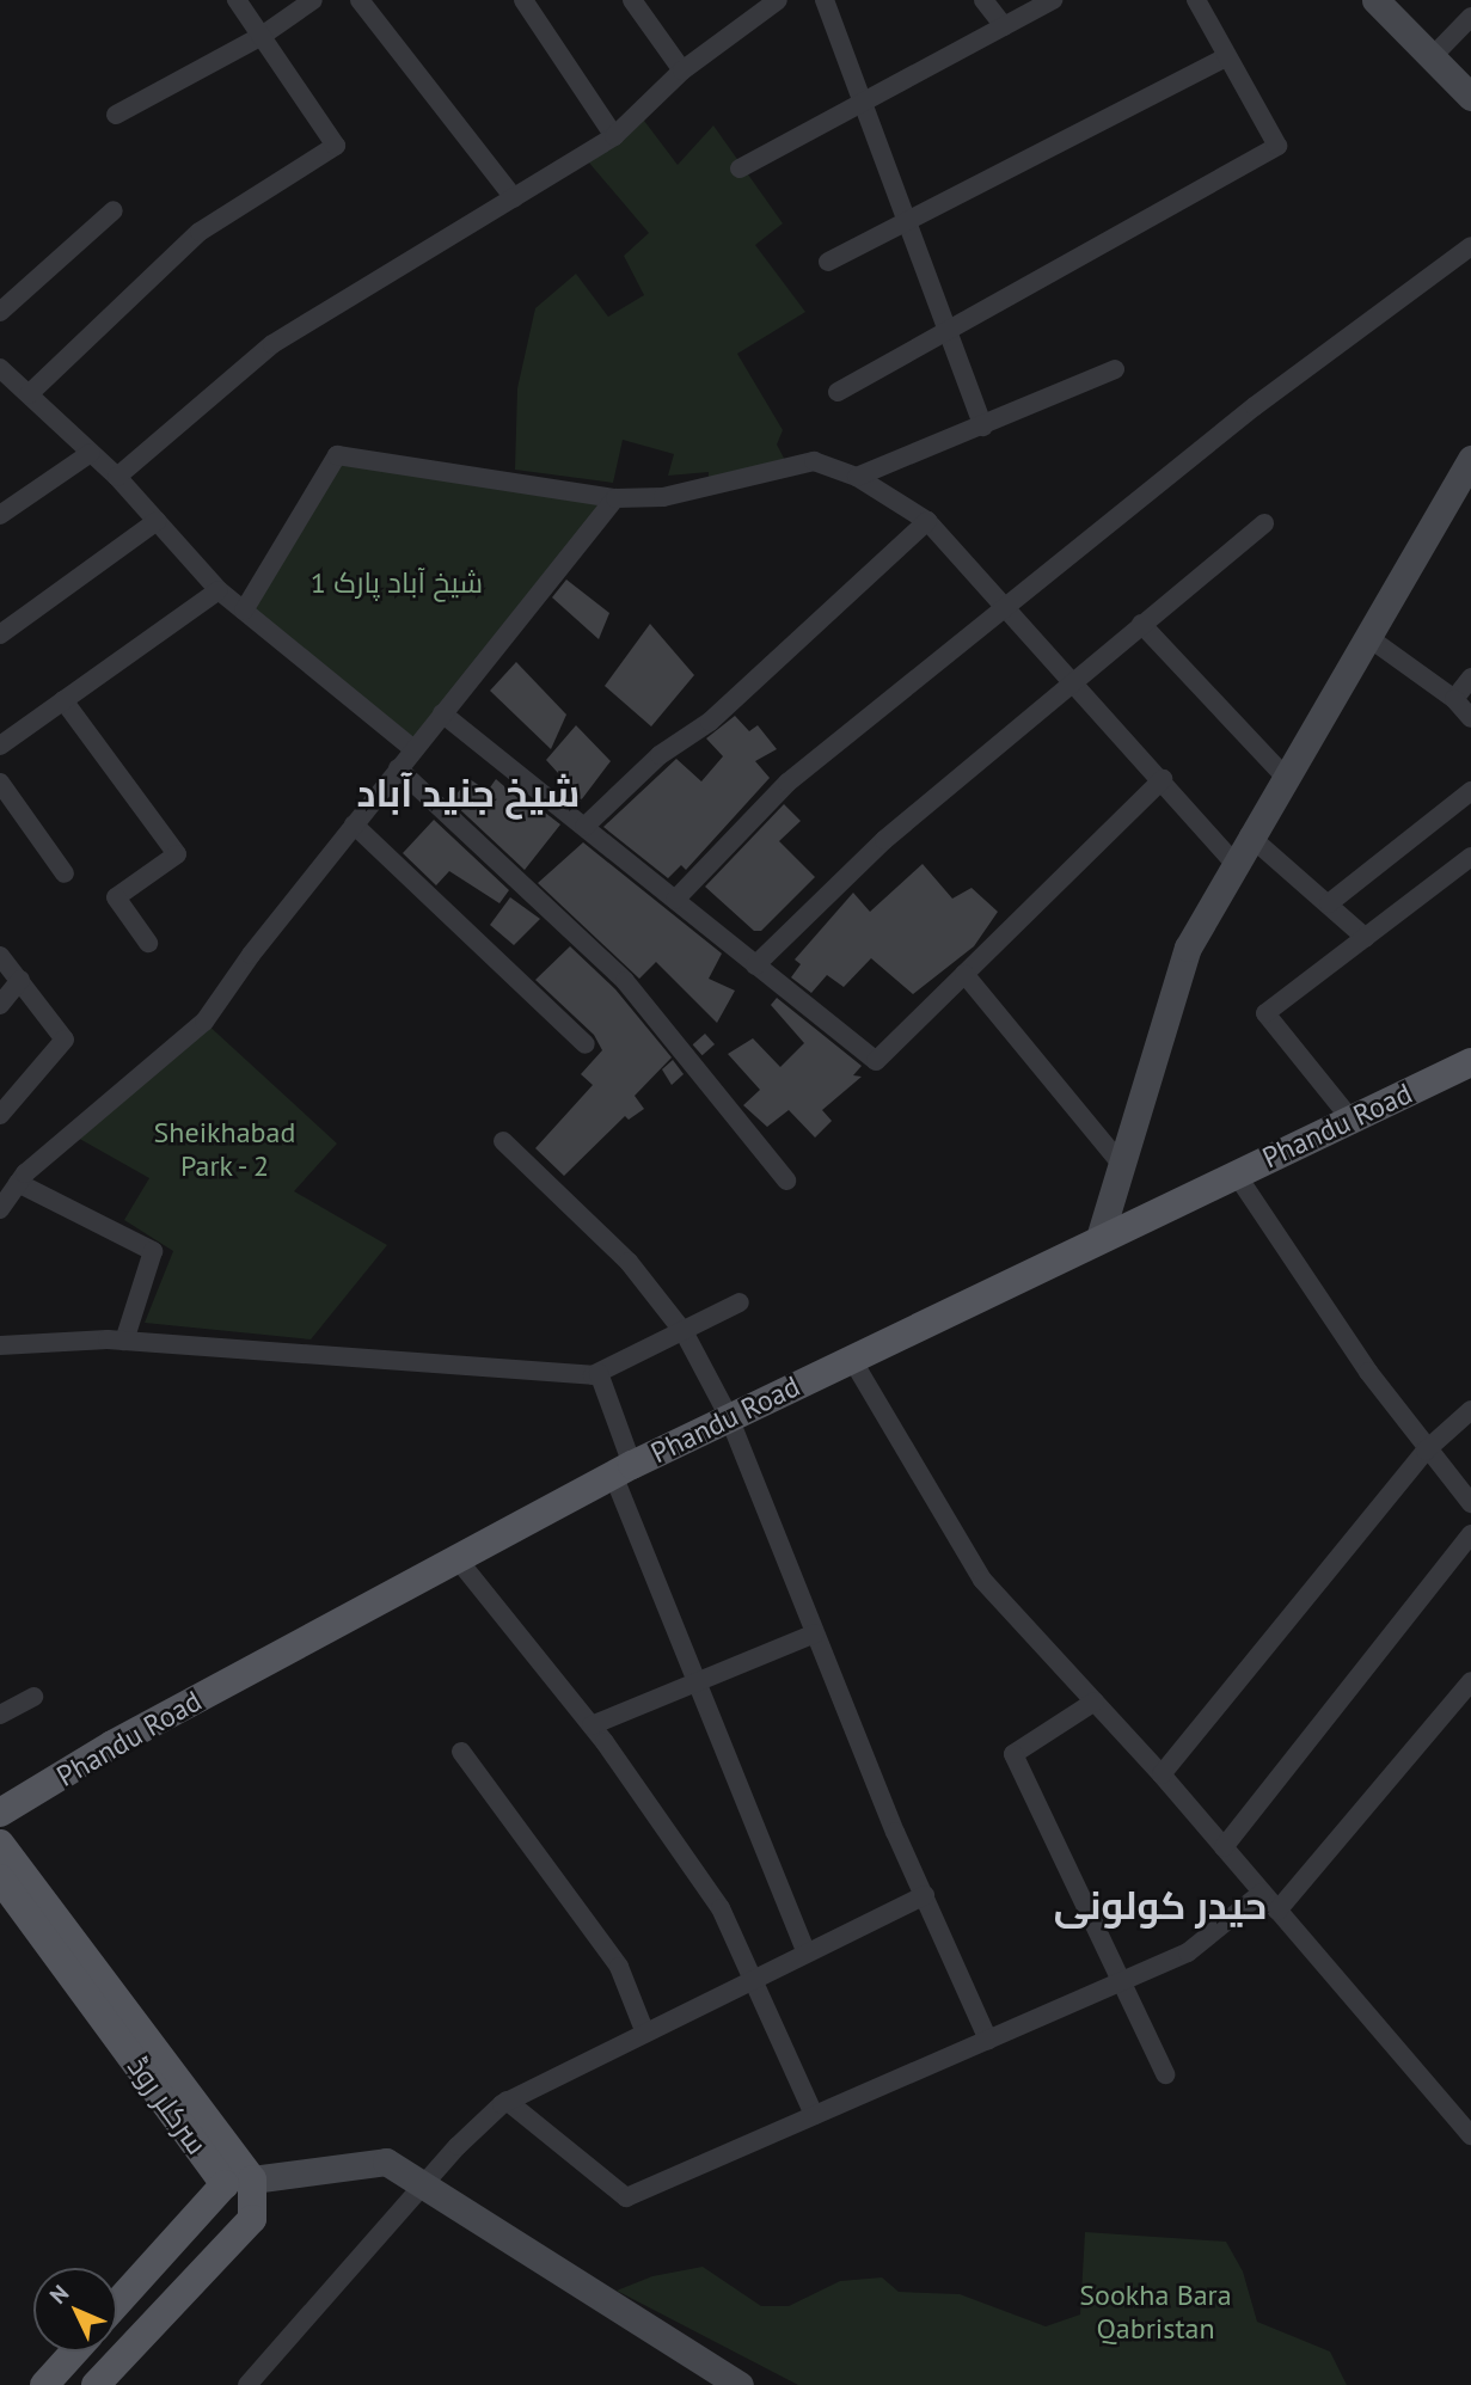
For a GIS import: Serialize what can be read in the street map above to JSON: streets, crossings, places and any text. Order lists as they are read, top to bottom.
{
  "streets": {
    "main road": ["Phandu Road", "سرکلر روڈ"]
  },
  "districts": ["شیخ جنید آباد", "حیدر کولونی"],
  "parks": ["شیخ آباد پارک 1", "Sheikhabad Park - 2", "Sookha Bara Qabristan"],
  "north": "top left"
}
